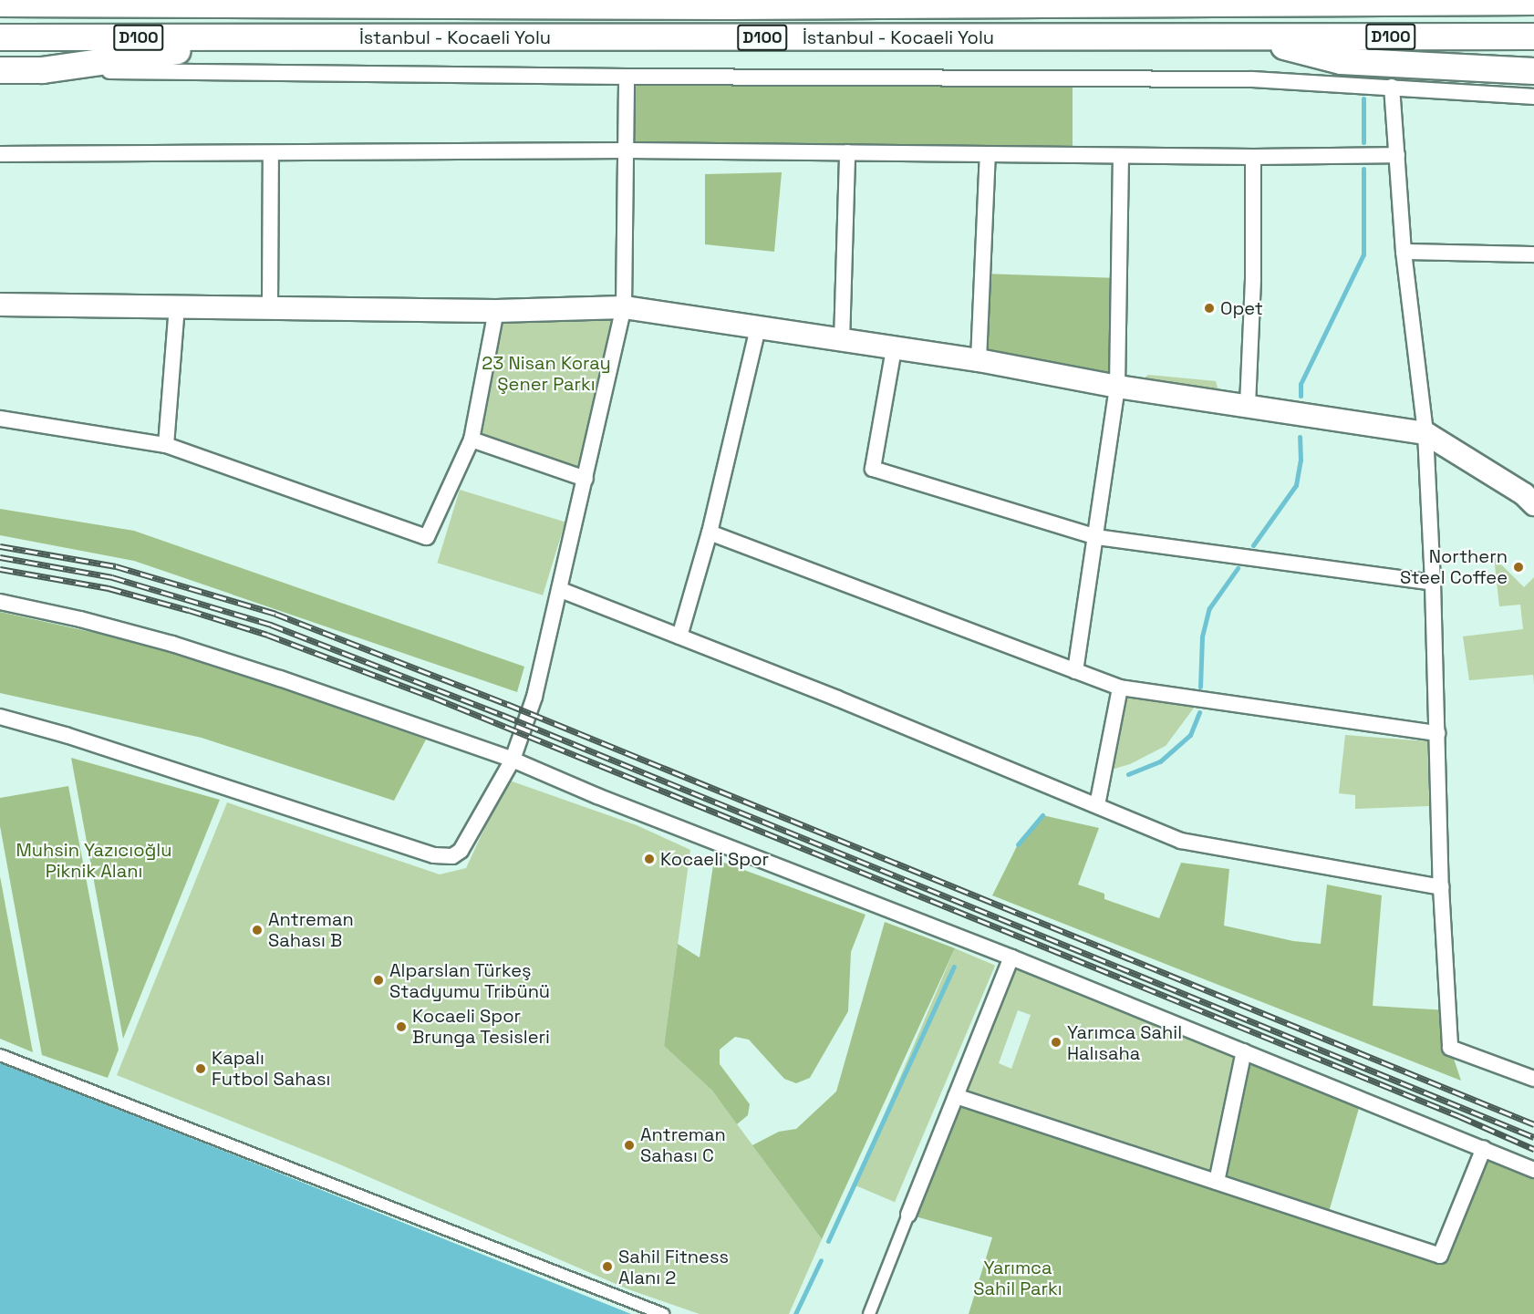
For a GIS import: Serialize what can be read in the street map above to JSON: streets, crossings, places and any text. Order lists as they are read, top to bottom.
{
  "streets": {
    "highway": ["D100", "İstanbul - Kocaeli Yolu"]
  },
  "parks": ["23 Nisan Koray Şener Parkı", "Muhsin Yazıcıoğlu Piknik Alanı", "Yarımca Sahil Parkı"],
  "places": [
    "Opet",
    "Northern Steel Coffee",
    "Kocaeli Spor",
    "Antreman Sahası B",
    "Alparslan Türkeş Stadyumu Tribünü",
    "Kocaeli Spor Brunga Tesisleri",
    "Yarımca Sahil Halısaha",
    "Kapalı Futbol Sahası",
    "Antreman Sahası C",
    "Sahil Fitness Alanı 2"
  ]
}
